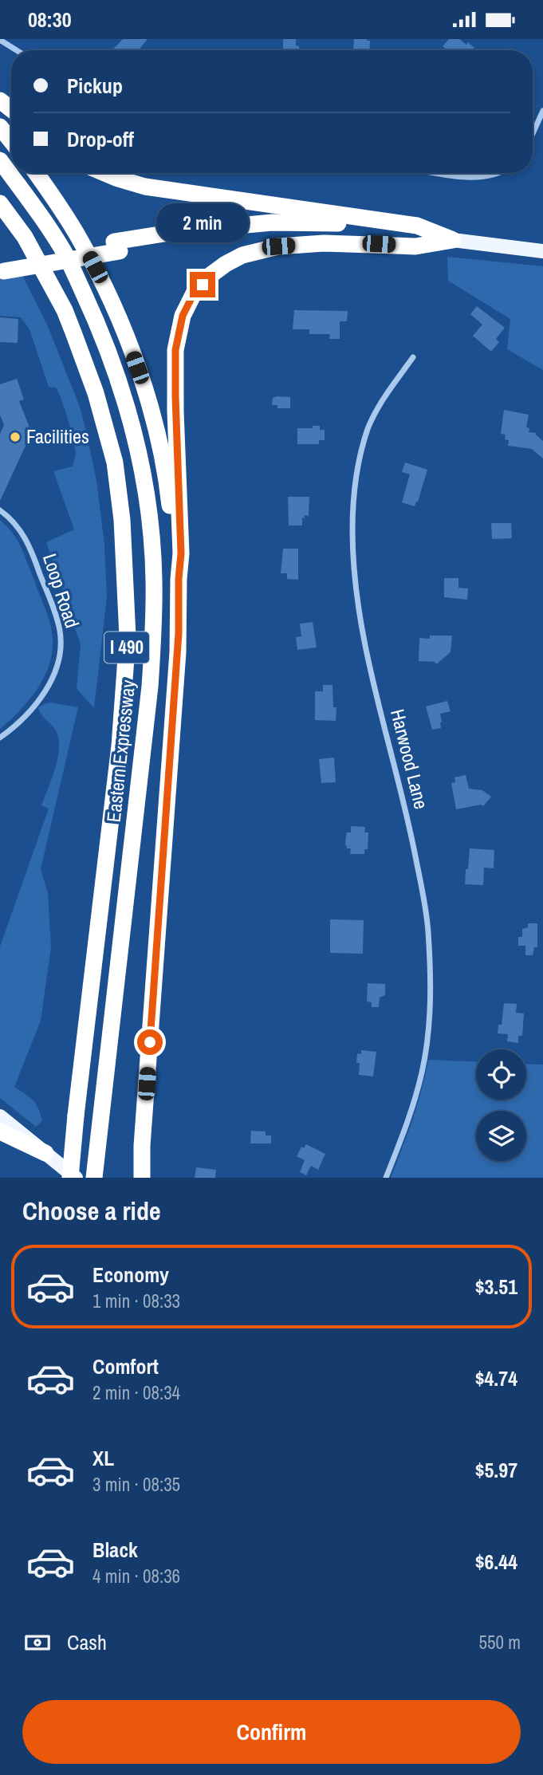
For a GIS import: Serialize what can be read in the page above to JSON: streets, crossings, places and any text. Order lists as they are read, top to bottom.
{
  "streets": {
    "highway": ["I 490", "Eastern Expressway"],
    "street": ["Loop Road", "Harwood Lane"]
  },
  "places": ["Facilities"],
  "page": {
    "status": "08:30",
    "banner": ["Pickup", "Drop-off"],
    "bubble": "2 min",
    "heading": "Choose a ride",
    "list": [
      {
        "name": "Economy",
        "note": "1 min · 08:33",
        "value": "$3.51"
      },
      {
        "name": "Comfort",
        "note": "2 min · 08:34",
        "value": "$4.74"
      },
      {
        "name": "XL",
        "note": "3 min · 08:35",
        "value": "$5.97"
      },
      {
        "name": "Black",
        "note": "4 min · 08:36",
        "value": "$6.44"
      }
    ],
    "pay": ["Cash", "550 m"],
    "buttons": "Confirm"
  }
}
